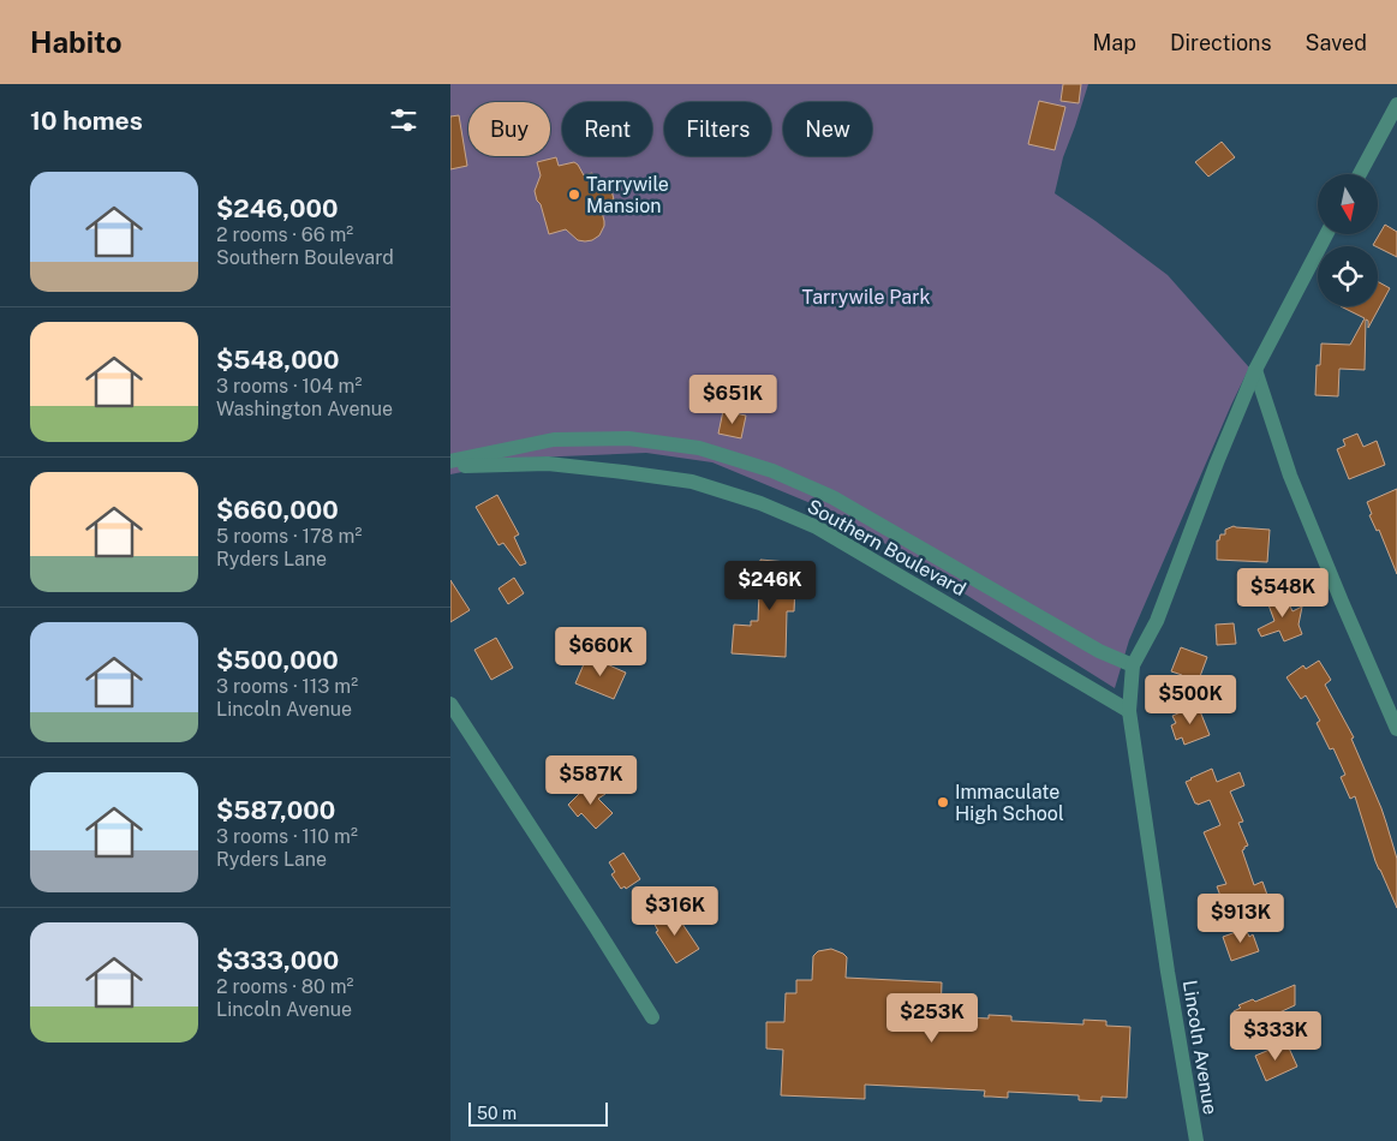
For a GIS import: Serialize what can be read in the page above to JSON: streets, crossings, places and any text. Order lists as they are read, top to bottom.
{
  "streets": {
    "street": ["Southern Boulevard", "Lincoln Avenue"]
  },
  "crossings": [
    ["Southern Boulevard", "Lincoln Avenue"]
  ],
  "parks": ["Tarrywile Park"],
  "places": ["Tarrywile Mansion", "Immaculate High School"],
  "scale_bar": "50 m",
  "north": "bottom",
  "page": {
    "header": "Habito",
    "nav": ["Map", "Directions", "Saved"],
    "heading": "10 homes",
    "chip": [
      "Buy",
      "Rent",
      "Filters",
      "New"
    ],
    "list": [
      {
        "name": "$246,000",
        "note": "2 rooms · 66 m² · Southern Boulevard"
      },
      {
        "name": "$548,000",
        "note": "3 rooms · 104 m² · Washington Avenue"
      },
      {
        "name": "$660,000",
        "note": "5 rooms · 178 m² · Ryders Lane"
      },
      {
        "name": "$500,000",
        "note": "3 rooms · 113 m² · Lincoln Avenue"
      },
      {
        "name": "$587,000",
        "note": "3 rooms · 110 m² · Ryders Lane"
      },
      {
        "name": "$333,000",
        "note": "2 rooms · 80 m² · Lincoln Avenue"
      }
    ],
    "price": [
      "$651K",
      "$246K",
      "$548K",
      "$660K",
      "$500K",
      "$587K",
      "$316K",
      "$913K",
      "$253K",
      "$333K"
    ],
    "scale": "50 m"
  }
}
